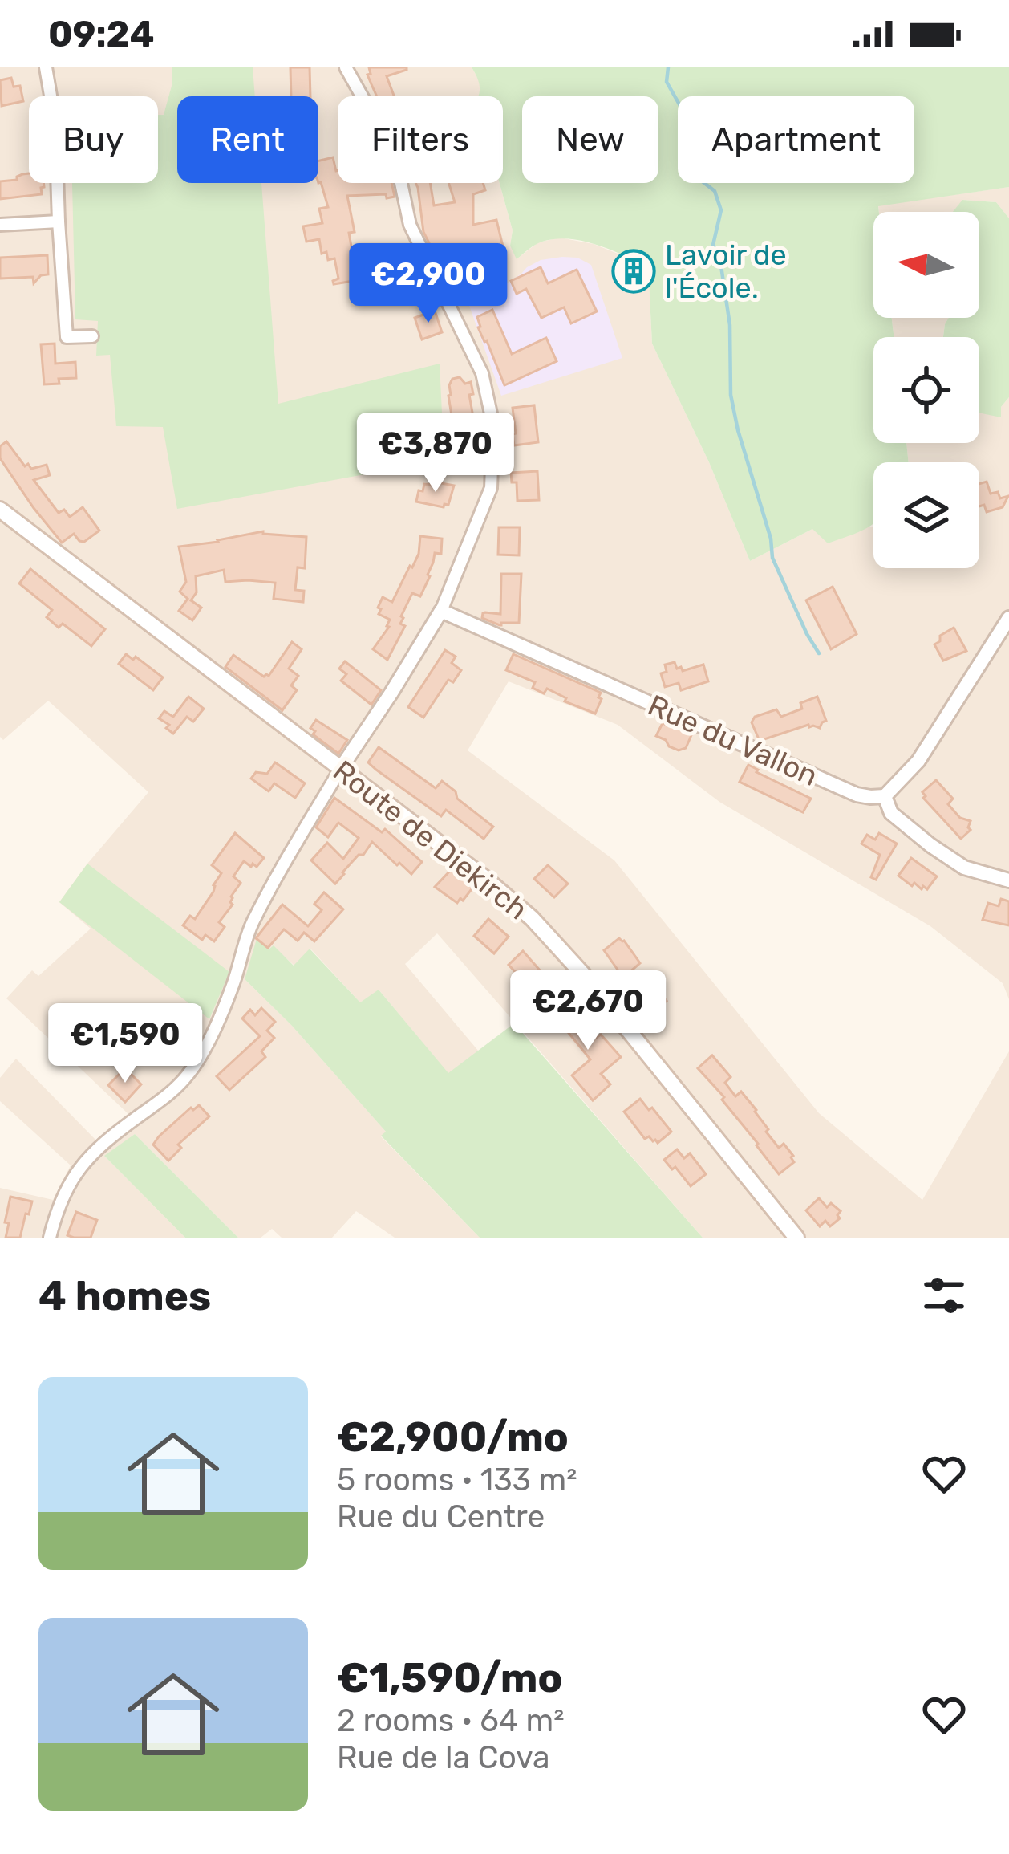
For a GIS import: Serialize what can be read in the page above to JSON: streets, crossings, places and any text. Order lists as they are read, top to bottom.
{
  "streets": {
    "main road": ["Route de Diekirch"],
    "street": ["Rue du Vallon"]
  },
  "places": {
    "building": ["Lavoir de l'École."]
  },
  "north": "left",
  "page": {
    "status": "09:24",
    "chip": [
      "Buy",
      "Rent",
      "Filters",
      "New",
      "Apartment"
    ],
    "price": [
      "€2,900",
      "€3,870",
      "€2,670",
      "€1,590"
    ],
    "heading": "4 homes",
    "list": [
      {
        "name": "€2,900/mo",
        "note": "5 rooms · 133 m² · Rue du Centre"
      },
      {
        "name": "€1,590/mo",
        "note": "2 rooms · 64 m² · Rue de la Cova"
      }
    ]
  }
}
